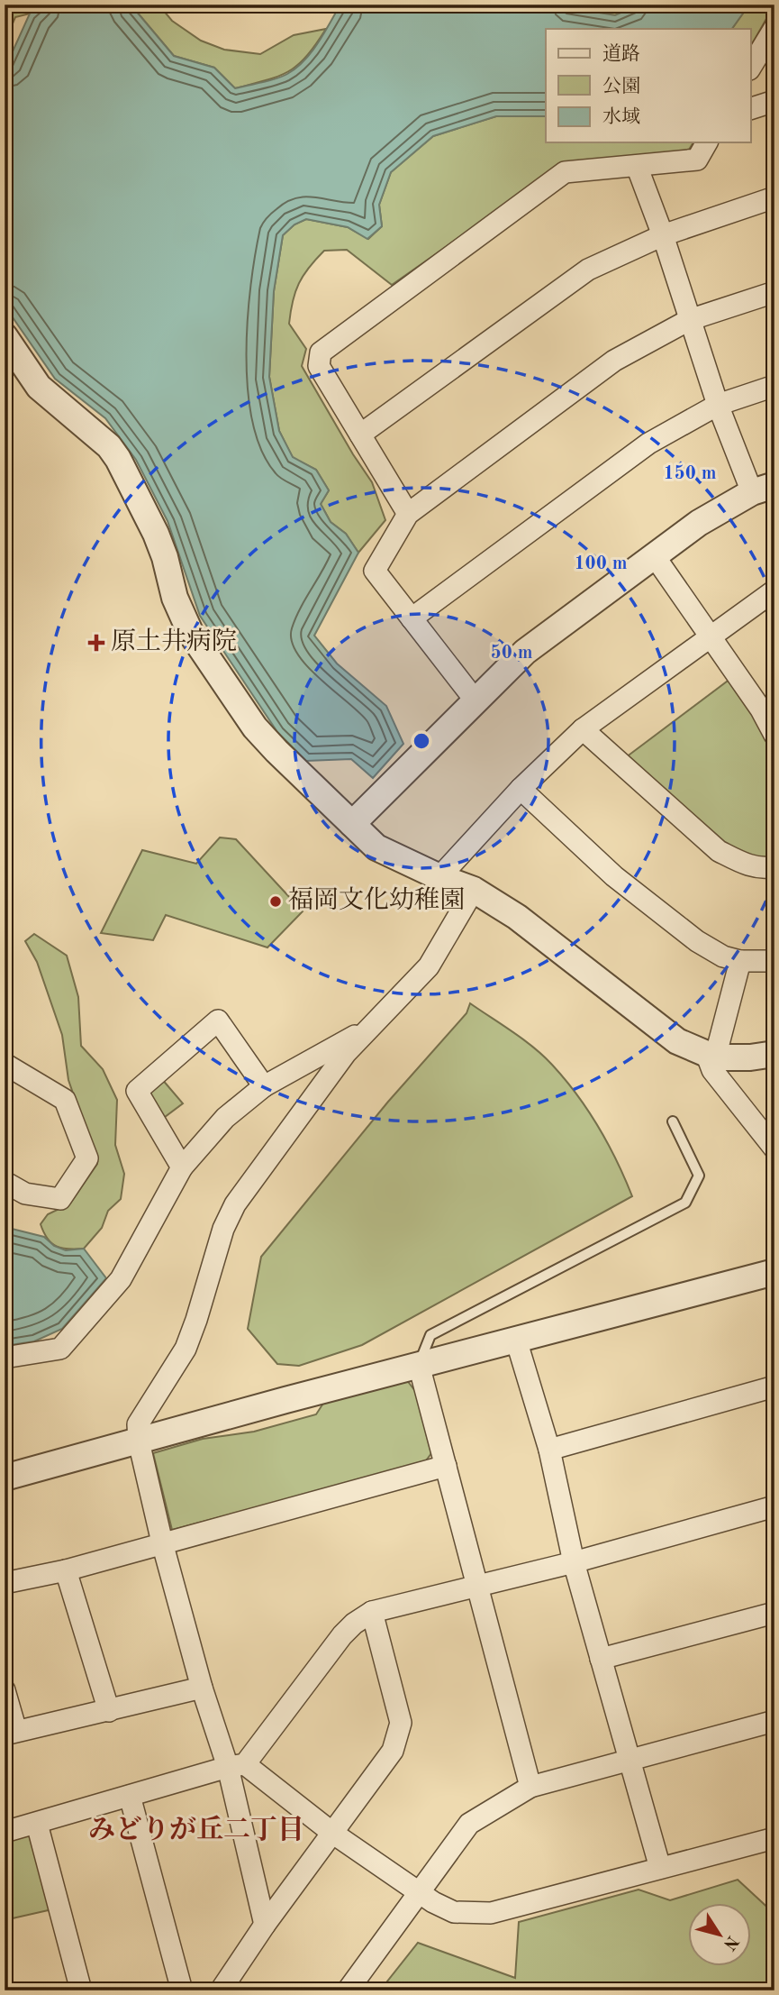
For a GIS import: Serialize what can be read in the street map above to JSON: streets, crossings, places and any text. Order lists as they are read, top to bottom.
{
  "districts": ["みどりが丘二丁目"],
  "places": {
    "health": ["原土井病院"],
    "other": ["福岡文化幼稚園"]
  },
  "legend": ["道路", "公園", "水域"],
  "north": "bottom right",
  "rings": ["150 m", "100 m", "50 m"]
}
